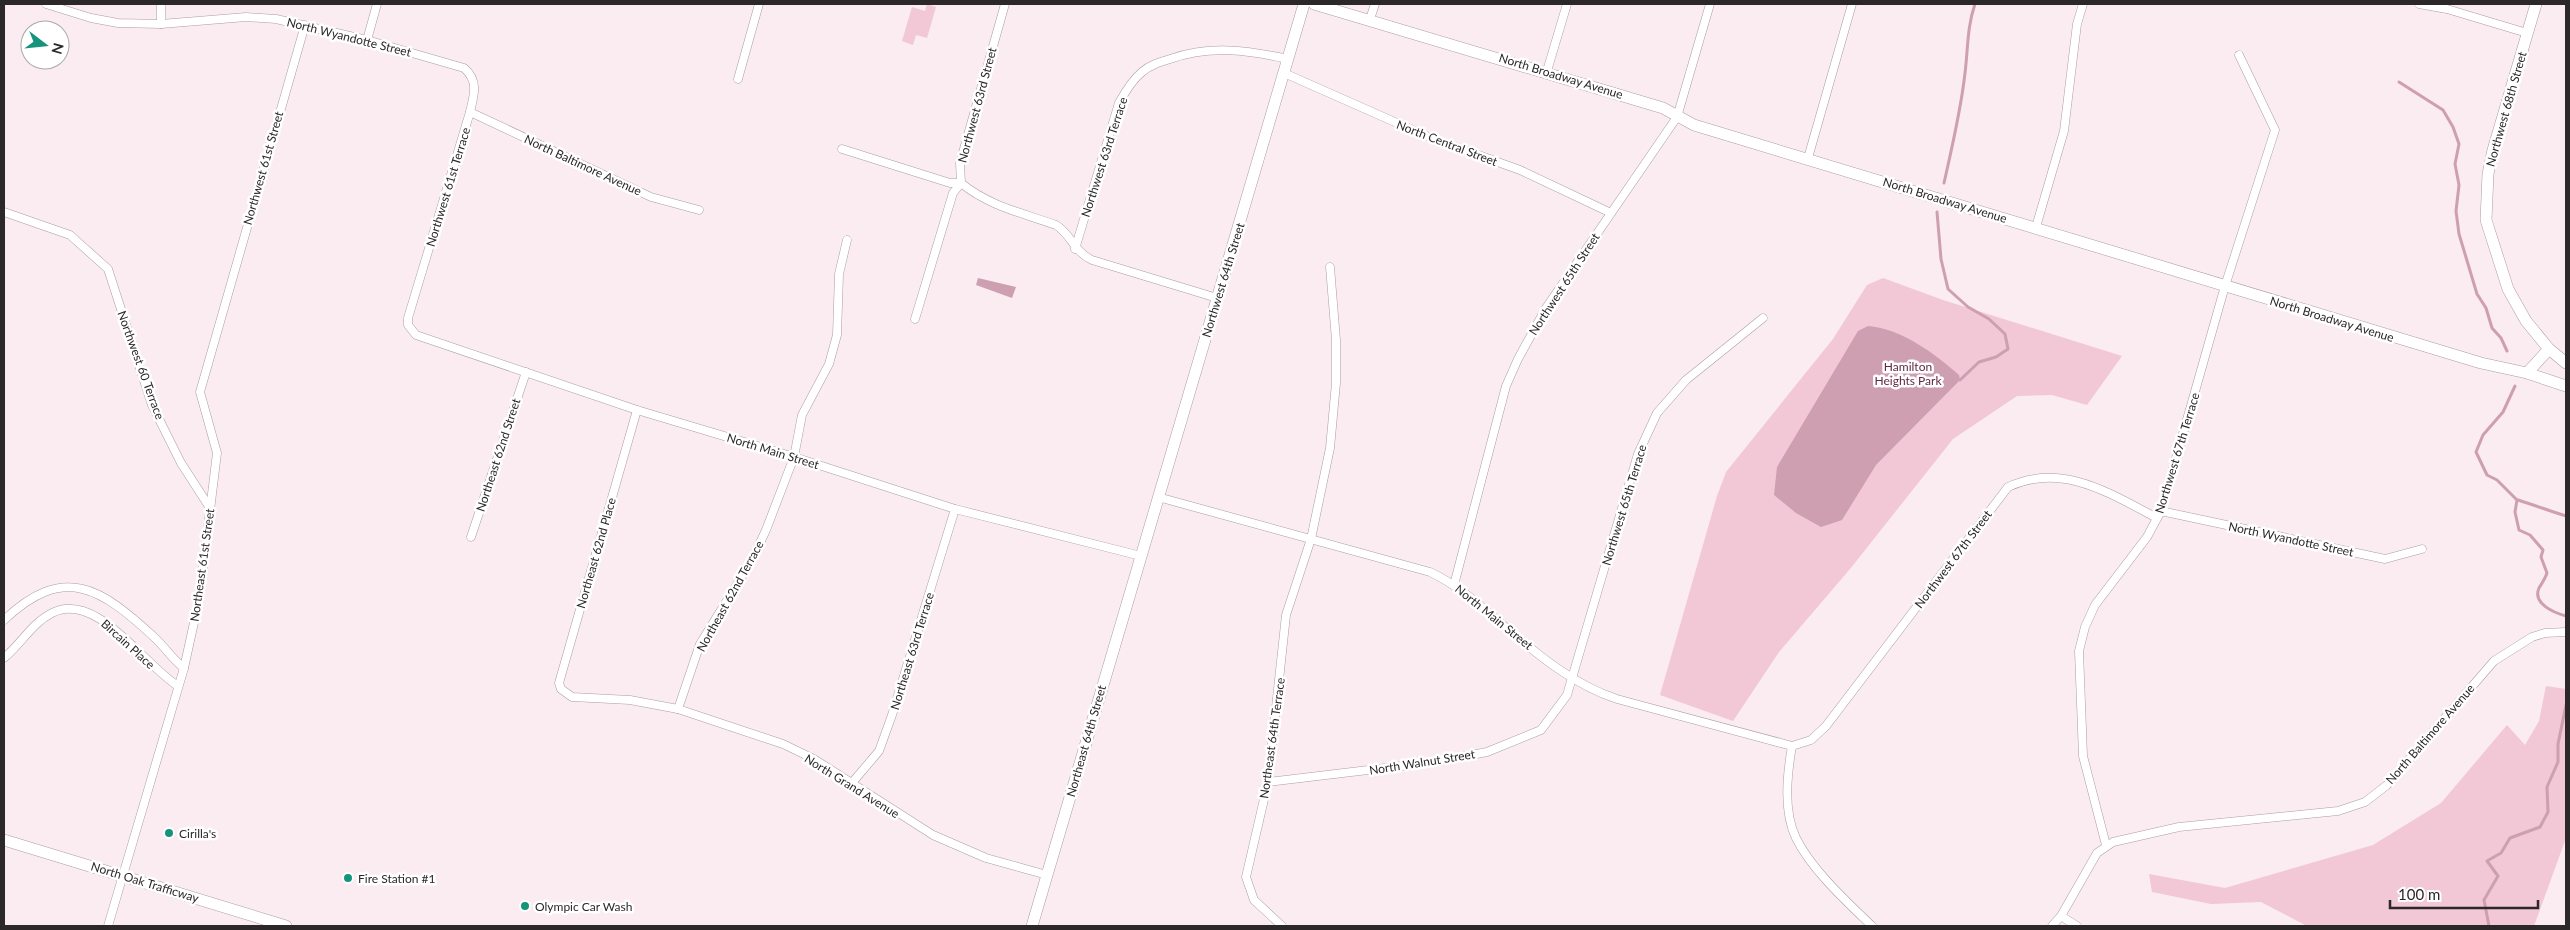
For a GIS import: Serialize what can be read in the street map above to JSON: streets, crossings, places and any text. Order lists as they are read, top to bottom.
{
  "streets": {
    "street": [
      "North Wyandotte Street",
      "North Broadway Avenue",
      "Northwest 63rd Street",
      "Northwest 68th Street",
      "North Central Street",
      "Northwest 63rd Terrace",
      "North Baltimore Avenue",
      "Northwest 61st Street",
      "Northwest 61st Terrace",
      "Northwest 64th Street",
      "Northwest 65th Street",
      "Northwest 60 Terrace",
      "North Main Street",
      "Northwest 67th Terrace",
      "Northeast 62nd Street",
      "Northwest 65th Terrace",
      "Northeast 62nd Place",
      "Northwest 67th Street",
      "Northeast 61st Street",
      "Northeast 62nd Terrace",
      "Bircain Place",
      "Northeast 63rd Terrace",
      "Northeast 64th Terrace",
      "Northeast 64th Street",
      "North Walnut Street",
      "North Grand Avenue",
      "North Oak Trafficway"
    ]
  },
  "crossings": [
    ["North Wyandotte Street", "Northwest 61st Street"],
    ["North Wyandotte Street", "Northwest 61st Terrace"],
    ["North Wyandotte Street", "Northwest 67th Terrace"],
    ["North Wyandotte Street", "Northwest 67th Street"],
    ["North Broadway Avenue", "Northwest 65th Street"],
    ["North Broadway Avenue", "Northwest 67th Terrace"],
    ["North Central Street", "Northwest 64th Street"],
    ["North Central Street", "Northwest 65th Street"],
    ["Northwest 63rd Terrace", "Northwest 64th Street"],
    ["North Baltimore Avenue", "Northwest 61st Terrace"],
    ["North Baltimore Avenue", "Northwest 67th Terrace"],
    ["Northwest 61st Street", "Northeast 61st Street"],
    ["Northwest 61st Terrace", "North Main Street"],
    ["Northwest 64th Street", "North Main Street"],
    ["Northwest 64th Street", "Northeast 64th Street"],
    ["Northwest 65th Street", "North Main Street"],
    ["Northwest 60 Terrace", "Northeast 61st Street"],
    ["North Main Street", "Northeast 62nd Street"],
    ["North Main Street", "Northwest 65th Terrace"],
    ["North Main Street", "Northeast 62nd Place"],
    ["North Main Street", "Northwest 67th Street"],
    ["North Main Street", "Northeast 62nd Terrace"],
    ["North Main Street", "Northeast 63rd Terrace"],
    ["North Main Street", "Northeast 64th Terrace"],
    ["North Main Street", "Northeast 64th Street"],
    ["North Main Street", "North Walnut Street"],
    ["Northwest 67th Terrace", "Northwest 67th Street"],
    ["Northwest 65th Terrace", "North Walnut Street"],
    ["Northeast 62nd Place", "North Grand Avenue"],
    ["Northeast 61st Street", "Bircain Place"],
    ["Northeast 61st Street", "North Oak Trafficway"],
    ["Northeast 62nd Terrace", "North Grand Avenue"],
    ["Northeast 63rd Terrace", "North Grand Avenue"],
    ["Northeast 64th Terrace", "North Walnut Street"],
    ["Northeast 64th Street", "North Grand Avenue"]
  ],
  "parks": ["Hamilton Heights Park"],
  "places": ["Cirilla's", "Fire Station #1", "Olympic Car Wash"],
  "scale_bar": "100 m",
  "north": "right"
}
